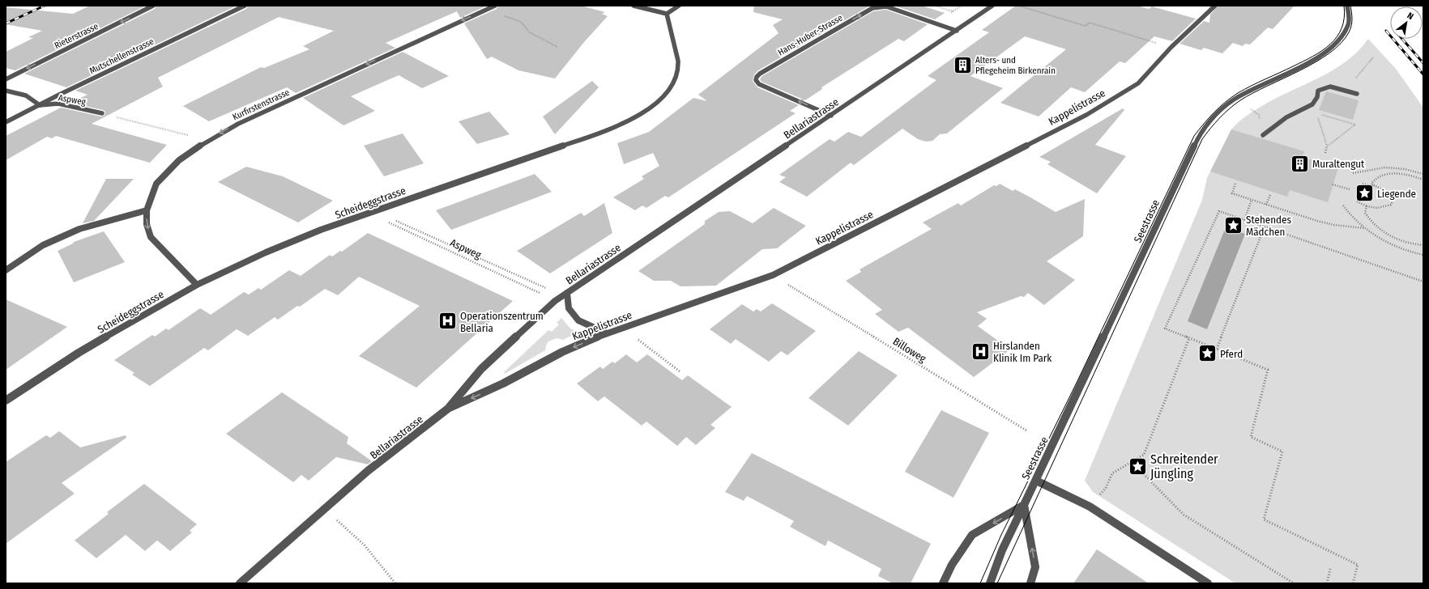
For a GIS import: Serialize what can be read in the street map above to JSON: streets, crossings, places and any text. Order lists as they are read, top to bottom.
{
  "streets": {
    "street": [
      "Hans-Huber-Strasse",
      "Rieterstrasse",
      "Mutschellenstrasse",
      "Aspweg",
      "Kurfirstenstrasse",
      "Kappelistrasse",
      "Bellariastrasse",
      "Scheideggstrasse",
      "Seestrasse"
    ],
    "path": ["Billoweg"]
  },
  "crossings": [
    ["Hans-Huber-Strasse", "Bellariastrasse"],
    ["Mutschellenstrasse", "Aspweg"],
    ["Kurfirstenstrasse", "Scheideggstrasse"],
    ["Kappelistrasse", "Bellariastrasse"]
  ],
  "one_way": ["Rieterstrasse", "Kurfirstenstrasse"],
  "places": {
    "building": ["Alters- und Pflegeheim Birkenrain", "Muraltengut"],
    "place": [
      "Liegende",
      "Stehendes Mädchen",
      "Pferd",
      "Schreitender Jüngling"
    ],
    "hospital": ["Operationszentrum Bellaria", "Hirslanden Klinik Im Park"]
  },
  "north": "top right"
}
